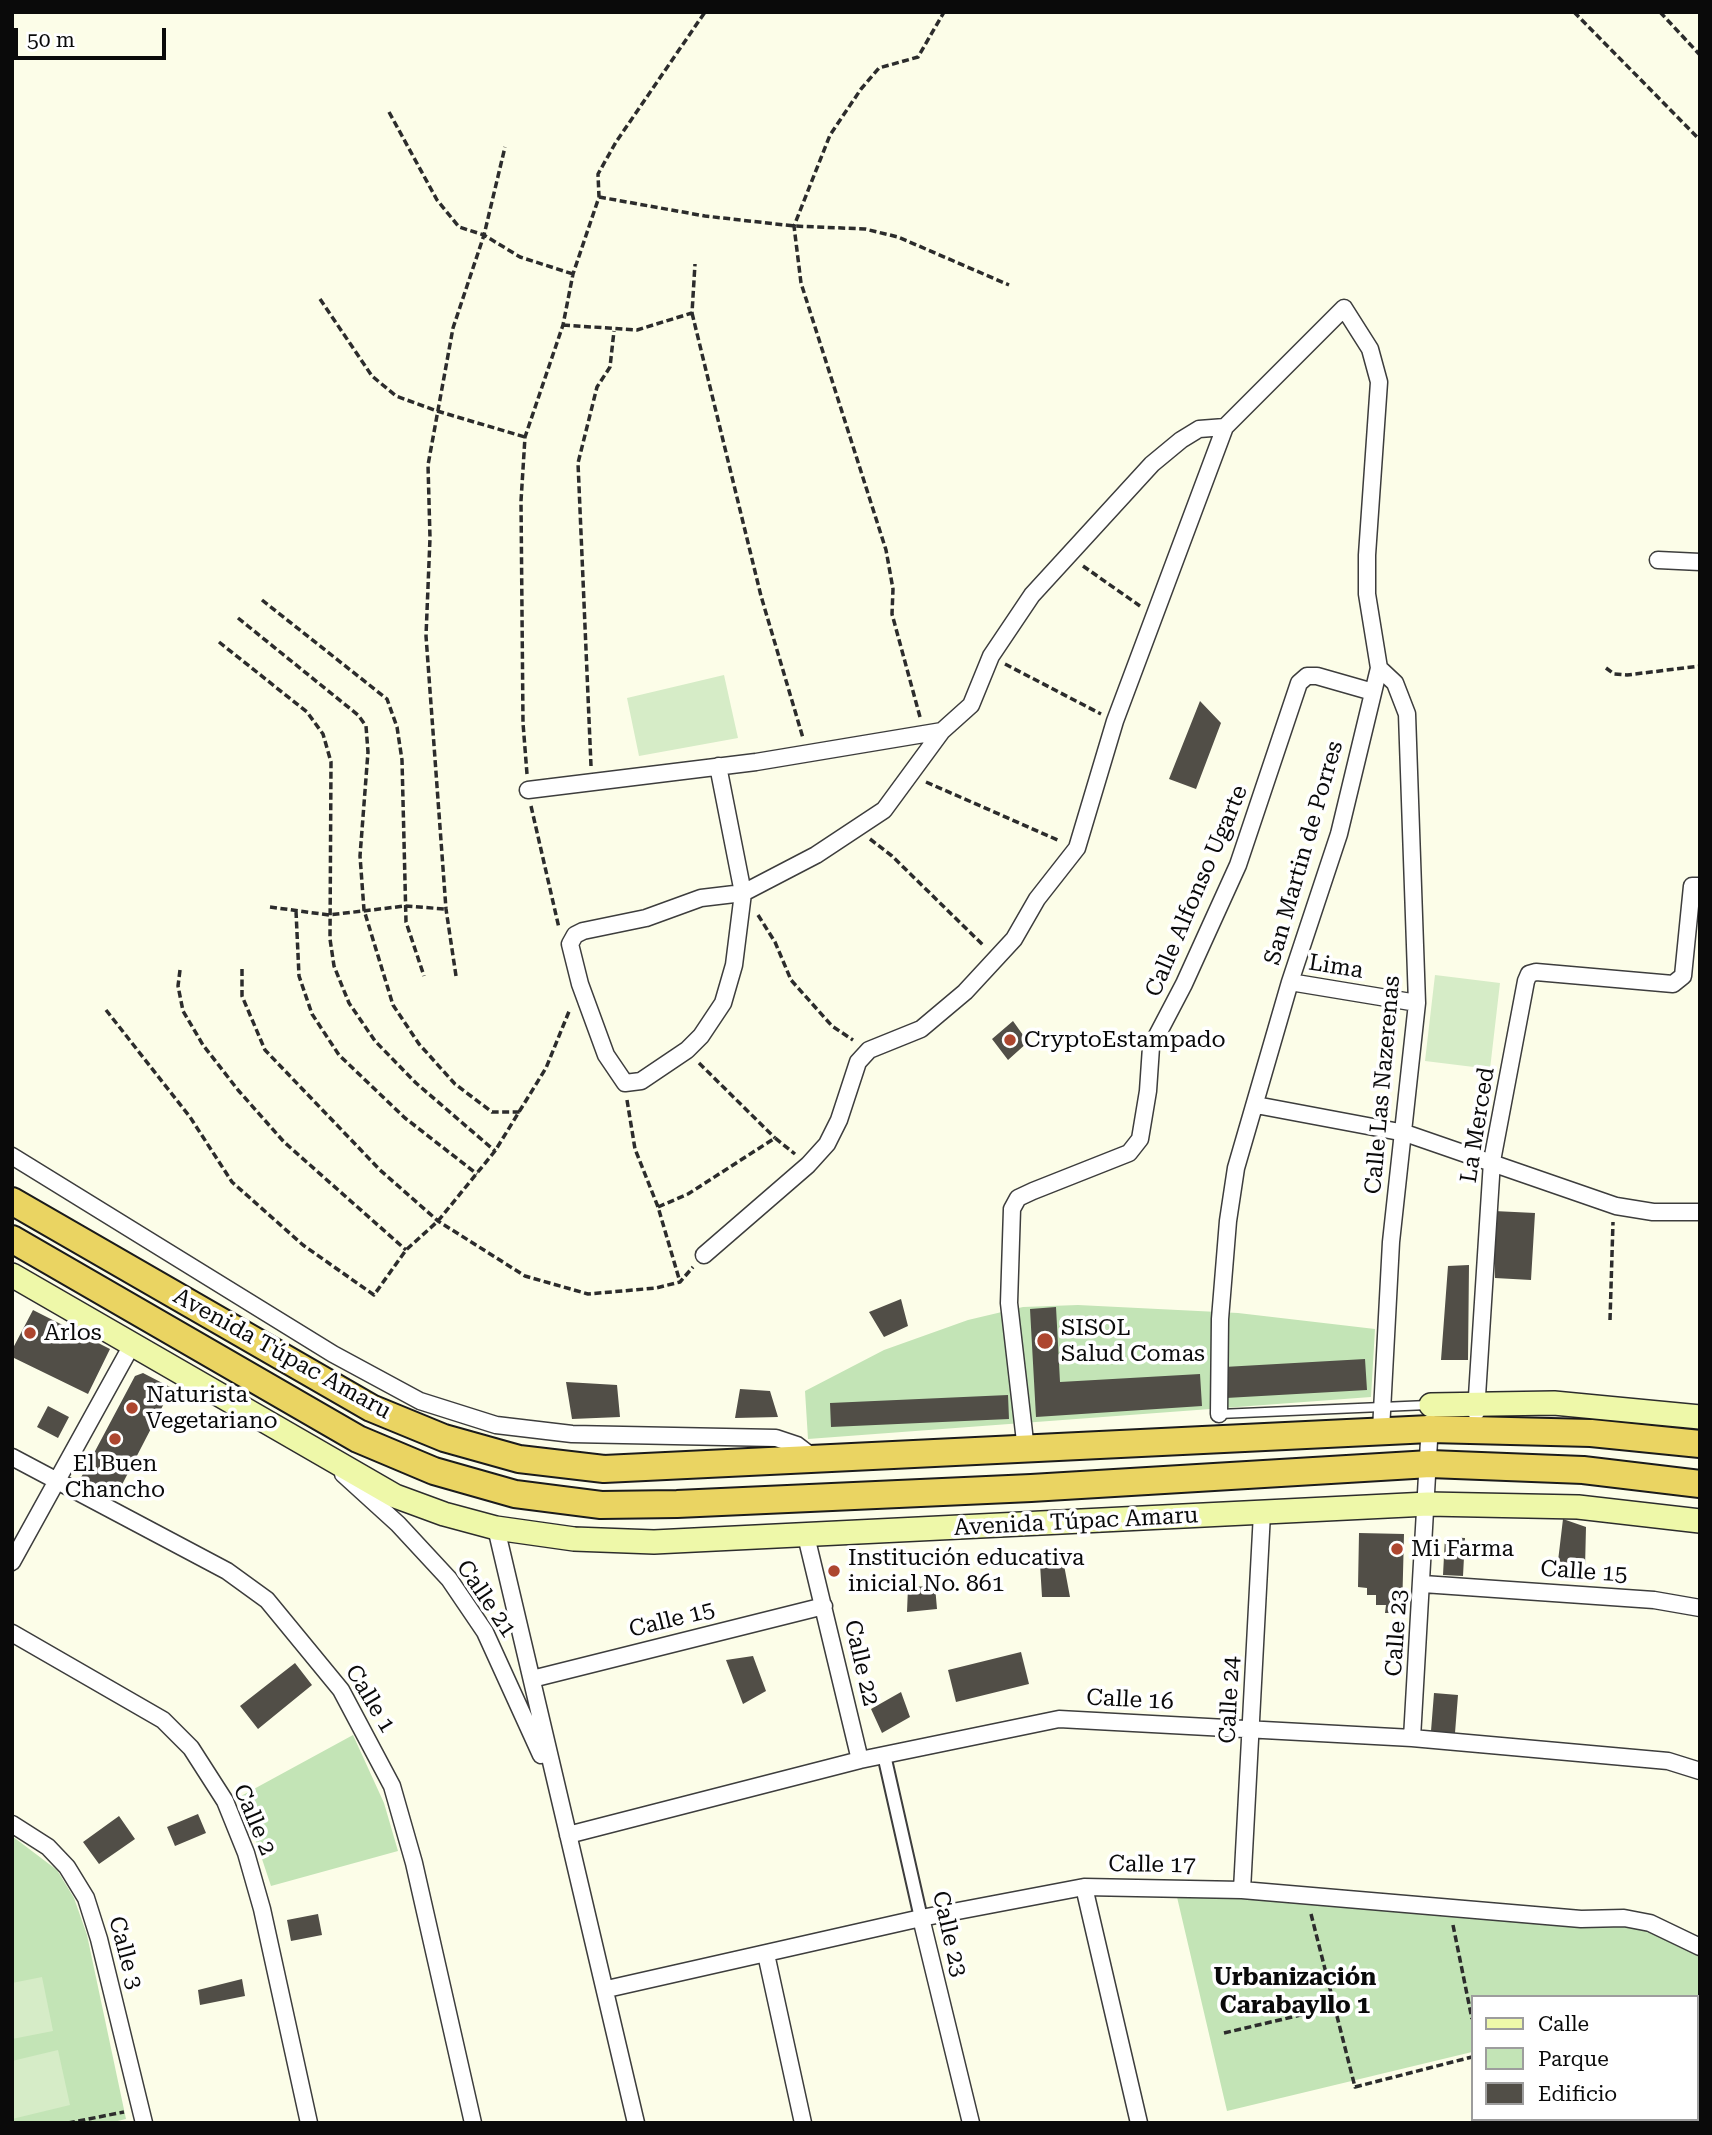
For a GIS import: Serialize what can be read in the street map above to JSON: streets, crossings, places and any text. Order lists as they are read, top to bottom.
{
  "streets": {
    "highway": ["Avenida Túpac Amaru"],
    "street": [
      "San Martin de Porres",
      "Calle Alfonso Ugarte",
      "Lima",
      "Calle Las Nazerenas",
      "La Merced",
      "Calle 15",
      "Calle 21",
      "Calle 23",
      "Calle 22",
      "Calle 1",
      "Calle 16",
      "Calle 24",
      "Calle 2",
      "Calle 17",
      "Calle 3"
    ]
  },
  "crossings": [
    ["San Martin de Porres", "Calle Alfonso Ugarte"],
    ["San Martin de Porres", "Lima"],
    ["San Martin de Porres", "Calle Las Nazerenas"],
    ["Calle Alfonso Ugarte", "Avenida Túpac Amaru"],
    ["Lima", "Calle Las Nazerenas"],
    ["Calle Las Nazerenas", "Avenida Túpac Amaru"],
    ["La Merced", "Avenida Túpac Amaru"],
    ["Avenida Túpac Amaru", "Calle 21"],
    ["Avenida Túpac Amaru", "Calle 23"],
    ["Avenida Túpac Amaru", "Calle 22"],
    ["Avenida Túpac Amaru", "Calle 24"],
    ["Calle 15", "Calle 21"],
    ["Calle 15", "Calle 23"],
    ["Calle 15", "Calle 22"],
    ["Calle 21", "Calle 16"],
    ["Calle 21", "Calle 17"],
    ["Calle 23", "Calle 16"],
    ["Calle 23", "Calle 17"],
    ["Calle 22", "Calle 16"],
    ["Calle 16", "Calle 24"],
    ["Calle 24", "Calle 17"]
  ],
  "districts": ["Urbanización Carabayllo 1"],
  "places": [
    "CryptoEstampado",
    "Arlos",
    "SISOL Salud Comas",
    "Naturista Vegetariano",
    "El Buen Chancho",
    "Mi Farma",
    "Institución educativa inicial No. 861"
  ],
  "legend": ["Calle", "Parque", "Edificio"],
  "scale_bar": "50 m"
}
